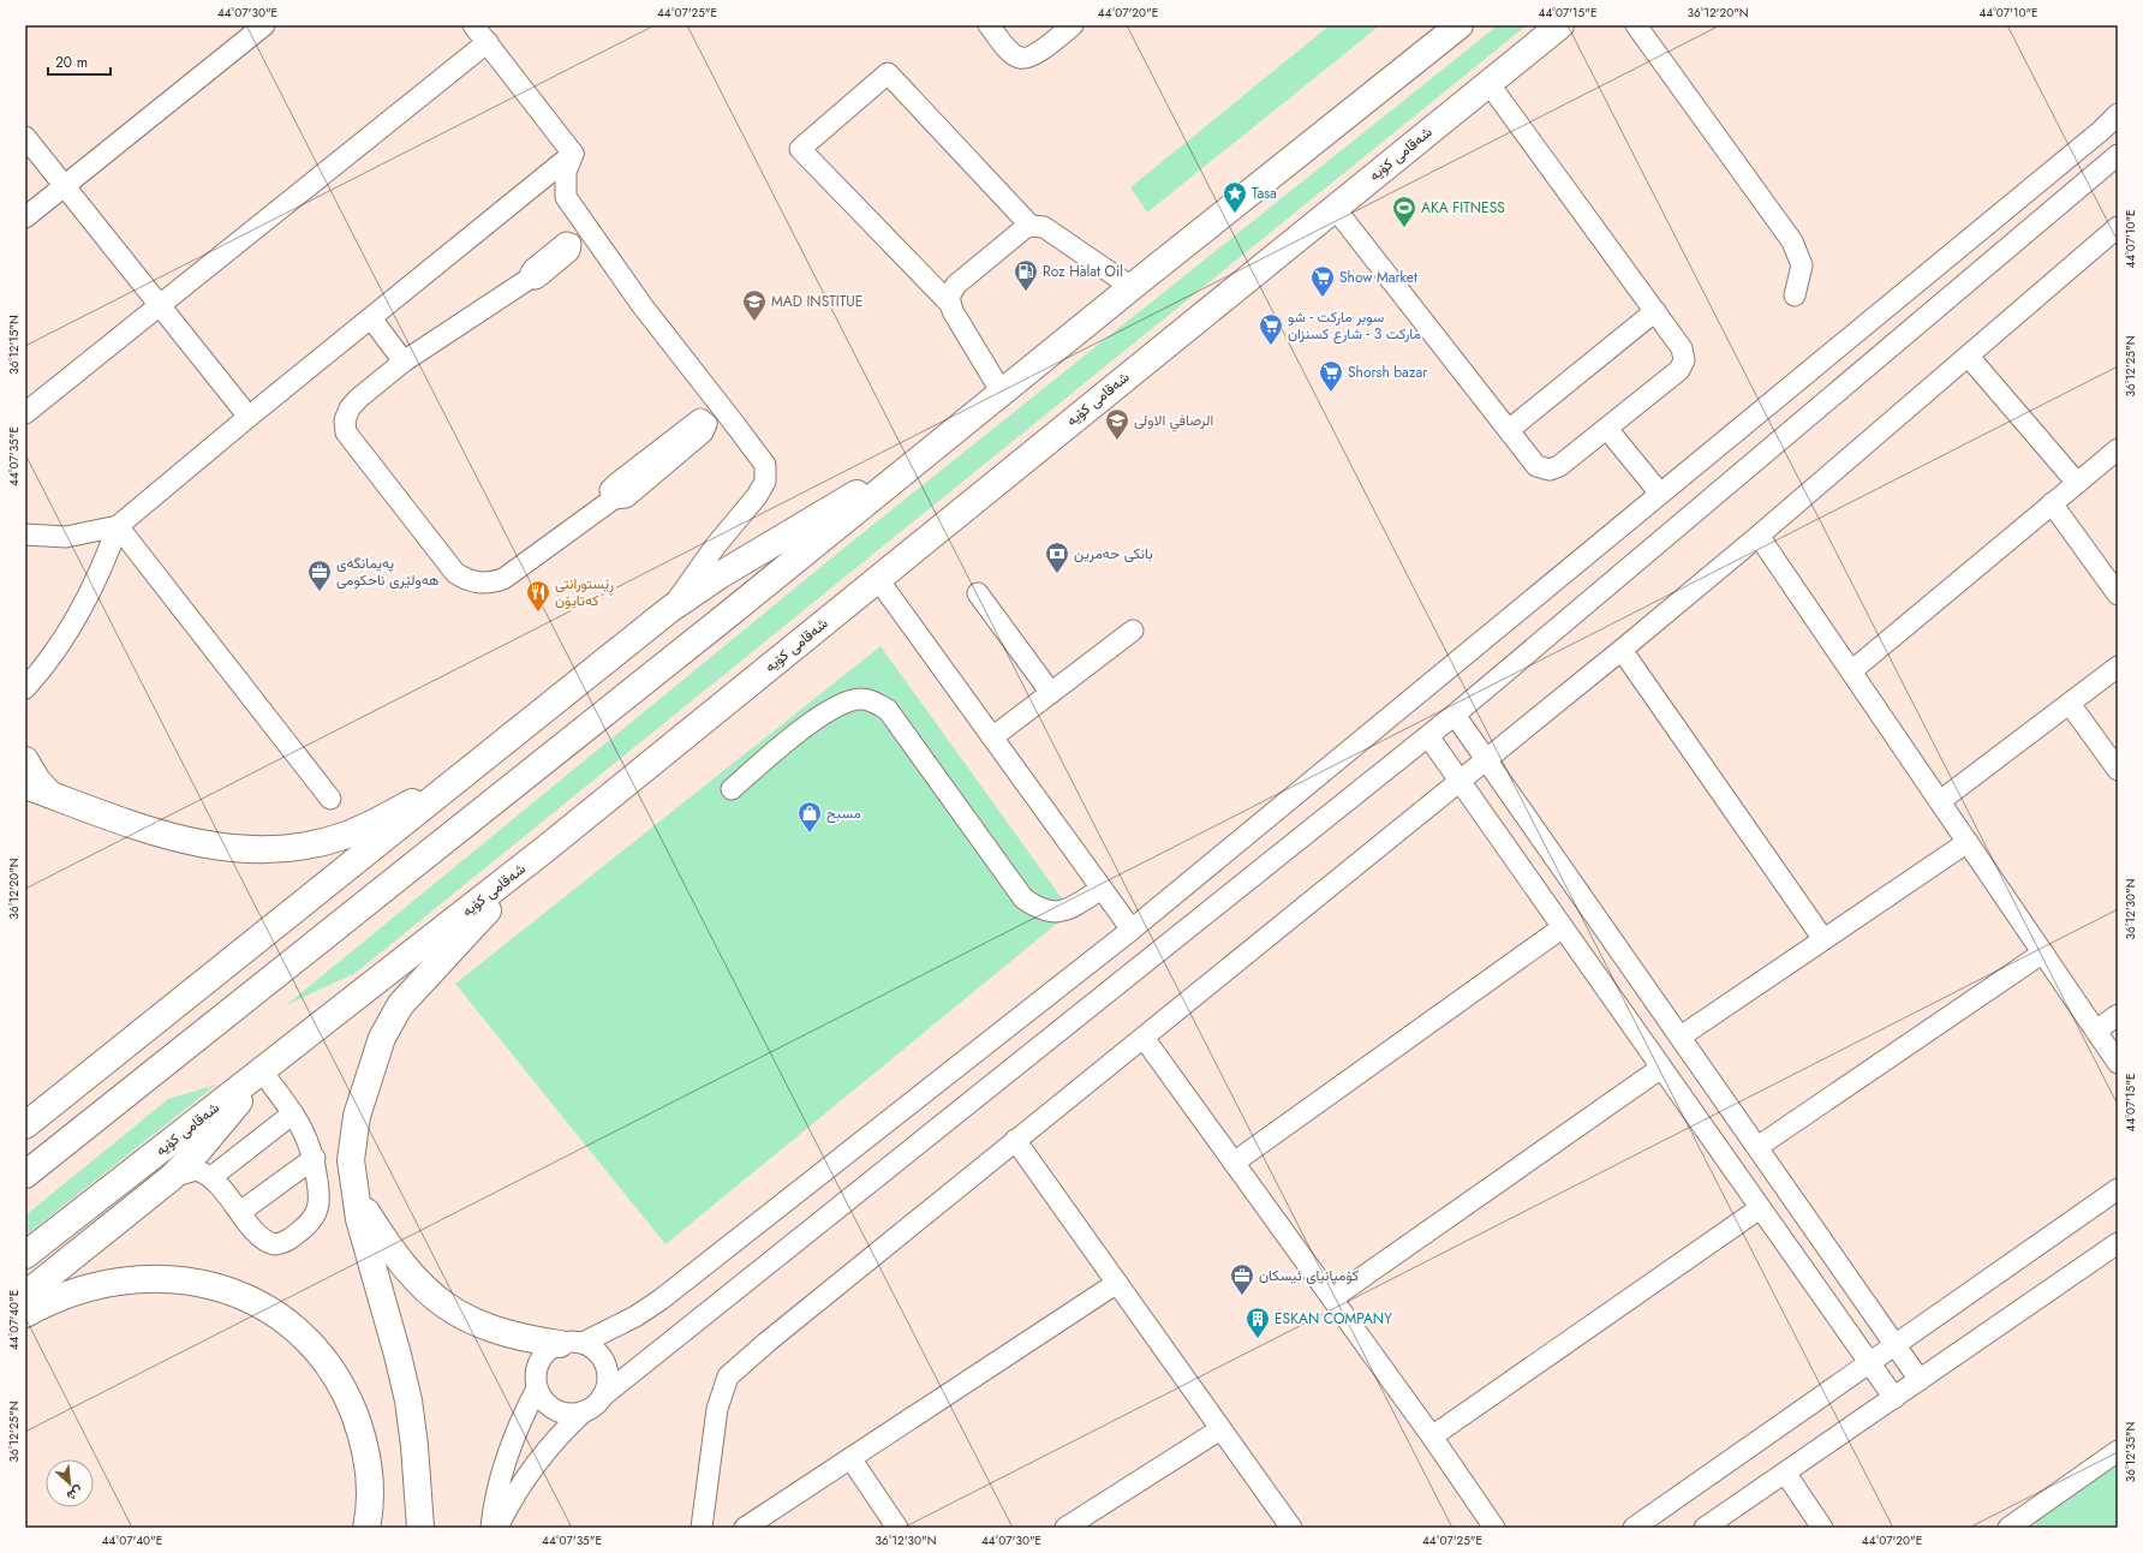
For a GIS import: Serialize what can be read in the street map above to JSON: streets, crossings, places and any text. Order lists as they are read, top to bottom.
{
  "streets": {
    "highway": ["شەقامی کۆیە"]
  },
  "places": {
    "place": ["Tasa"],
    "sports": ["AKA FITNESS"],
    "fuel station": ["Roz Halat Oil"],
    "supermarket": ["Show Market", "سوبر ماركت - شو ماركت 3 - شارع كسنزان", "Shorsh bazar"],
    "school or university": ["MAD INSTITUE", "الرصافي الاولى"],
    "bank": ["بانكی حه‌مرین"],
    "office": ["پەیمانگەی هەولێری ناحکومی", "کۆمپانیای ئیسکان"],
    "restaurant": ["ڕێستورانتی کەتایۆن"],
    "shop": ["مسبح"],
    "building": ["ESKAN COMPANY"]
  },
  "scale_bar": "20 m",
  "north": "bottom right",
  "coordinates": [
    "44°07'30\"E",
    "44°07'25\"E",
    "44°07'20\"E",
    "44°07'15\"E",
    "36°12'20\"N",
    "44°07'10\"E",
    "36°12'15\"N",
    "36°12'25\"N",
    "44°07'35\"E",
    "36°12'30\"N",
    "44°07'40\"E",
    "36°12'35\"N"
  ]
}
